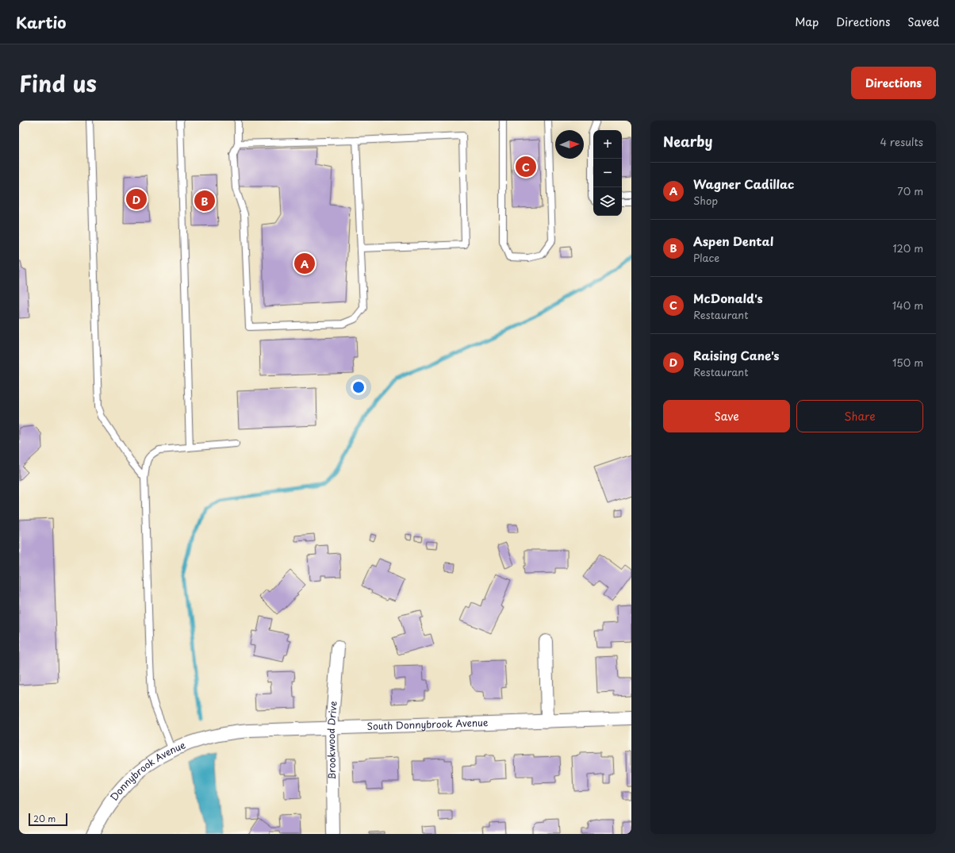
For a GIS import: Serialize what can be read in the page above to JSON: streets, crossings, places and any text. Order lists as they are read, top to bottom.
{
  "streets": {
    "street": ["South Donnybrook Avenue", "Brookwood Drive", "Donnybrook Avenue"]
  },
  "crossings": [
    ["South Donnybrook Avenue", "Brookwood Drive"],
    ["South Donnybrook Avenue", "Donnybrook Avenue"]
  ],
  "scale_bar": "20 m",
  "north": "right",
  "page": {
    "header": "Kartio",
    "nav": ["Map", "Directions", "Saved"],
    "title": "Find us",
    "buttons": [
      "Directions",
      ["Save", "Share"]
    ],
    "heading": ["Nearby", "4 results"],
    "map_buttons": ["+", "−"],
    "pins": [
      "C",
      "D",
      "B",
      "A"
    ],
    "list": [
      {
        "mark": "A",
        "name": "Wagner Cadillac",
        "note": "Shop",
        "value": "70 m"
      },
      {
        "mark": "B",
        "name": "Aspen Dental",
        "note": "Place",
        "value": "120 m"
      },
      {
        "mark": "C",
        "name": "McDonald's",
        "note": "Restaurant",
        "value": "140 m"
      },
      {
        "mark": "D",
        "name": "Raising Cane's",
        "note": "Restaurant",
        "value": "150 m"
      }
    ],
    "scale": "20 m"
  }
}
